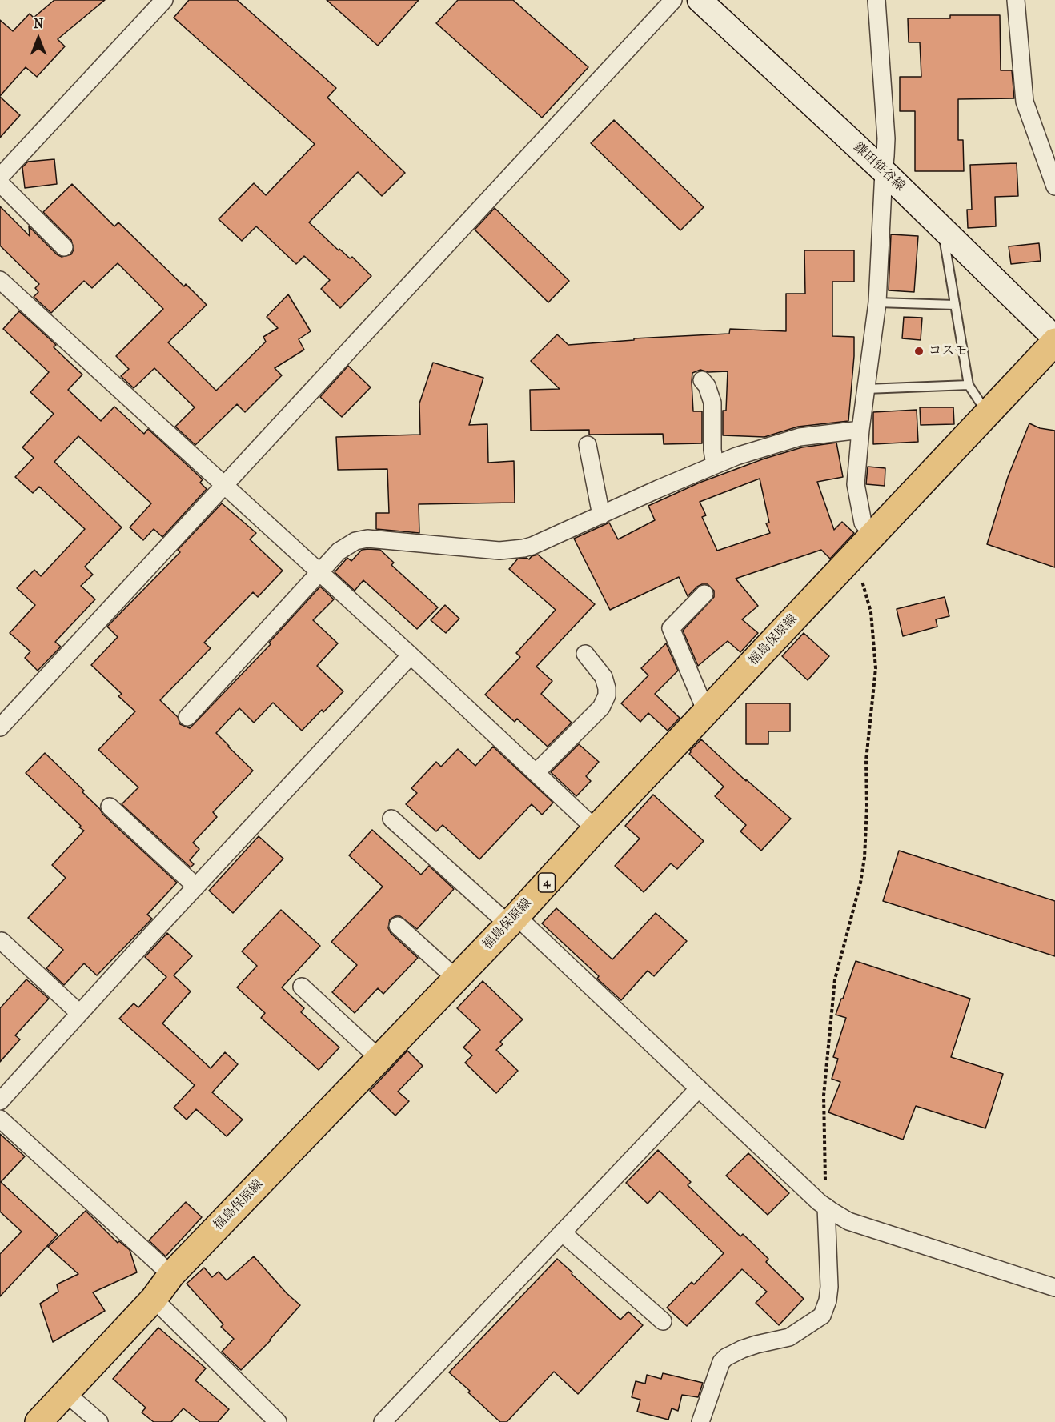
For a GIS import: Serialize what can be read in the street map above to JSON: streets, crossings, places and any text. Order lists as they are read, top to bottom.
{
  "streets": {
    "main road": ["福島保原線", "4"],
    "street": ["鎌田笹谷線"]
  },
  "crossings": [
    ["鎌田笹谷線", "福島保原線"]
  ],
  "places": ["コスモ"],
  "north": "top"
}
